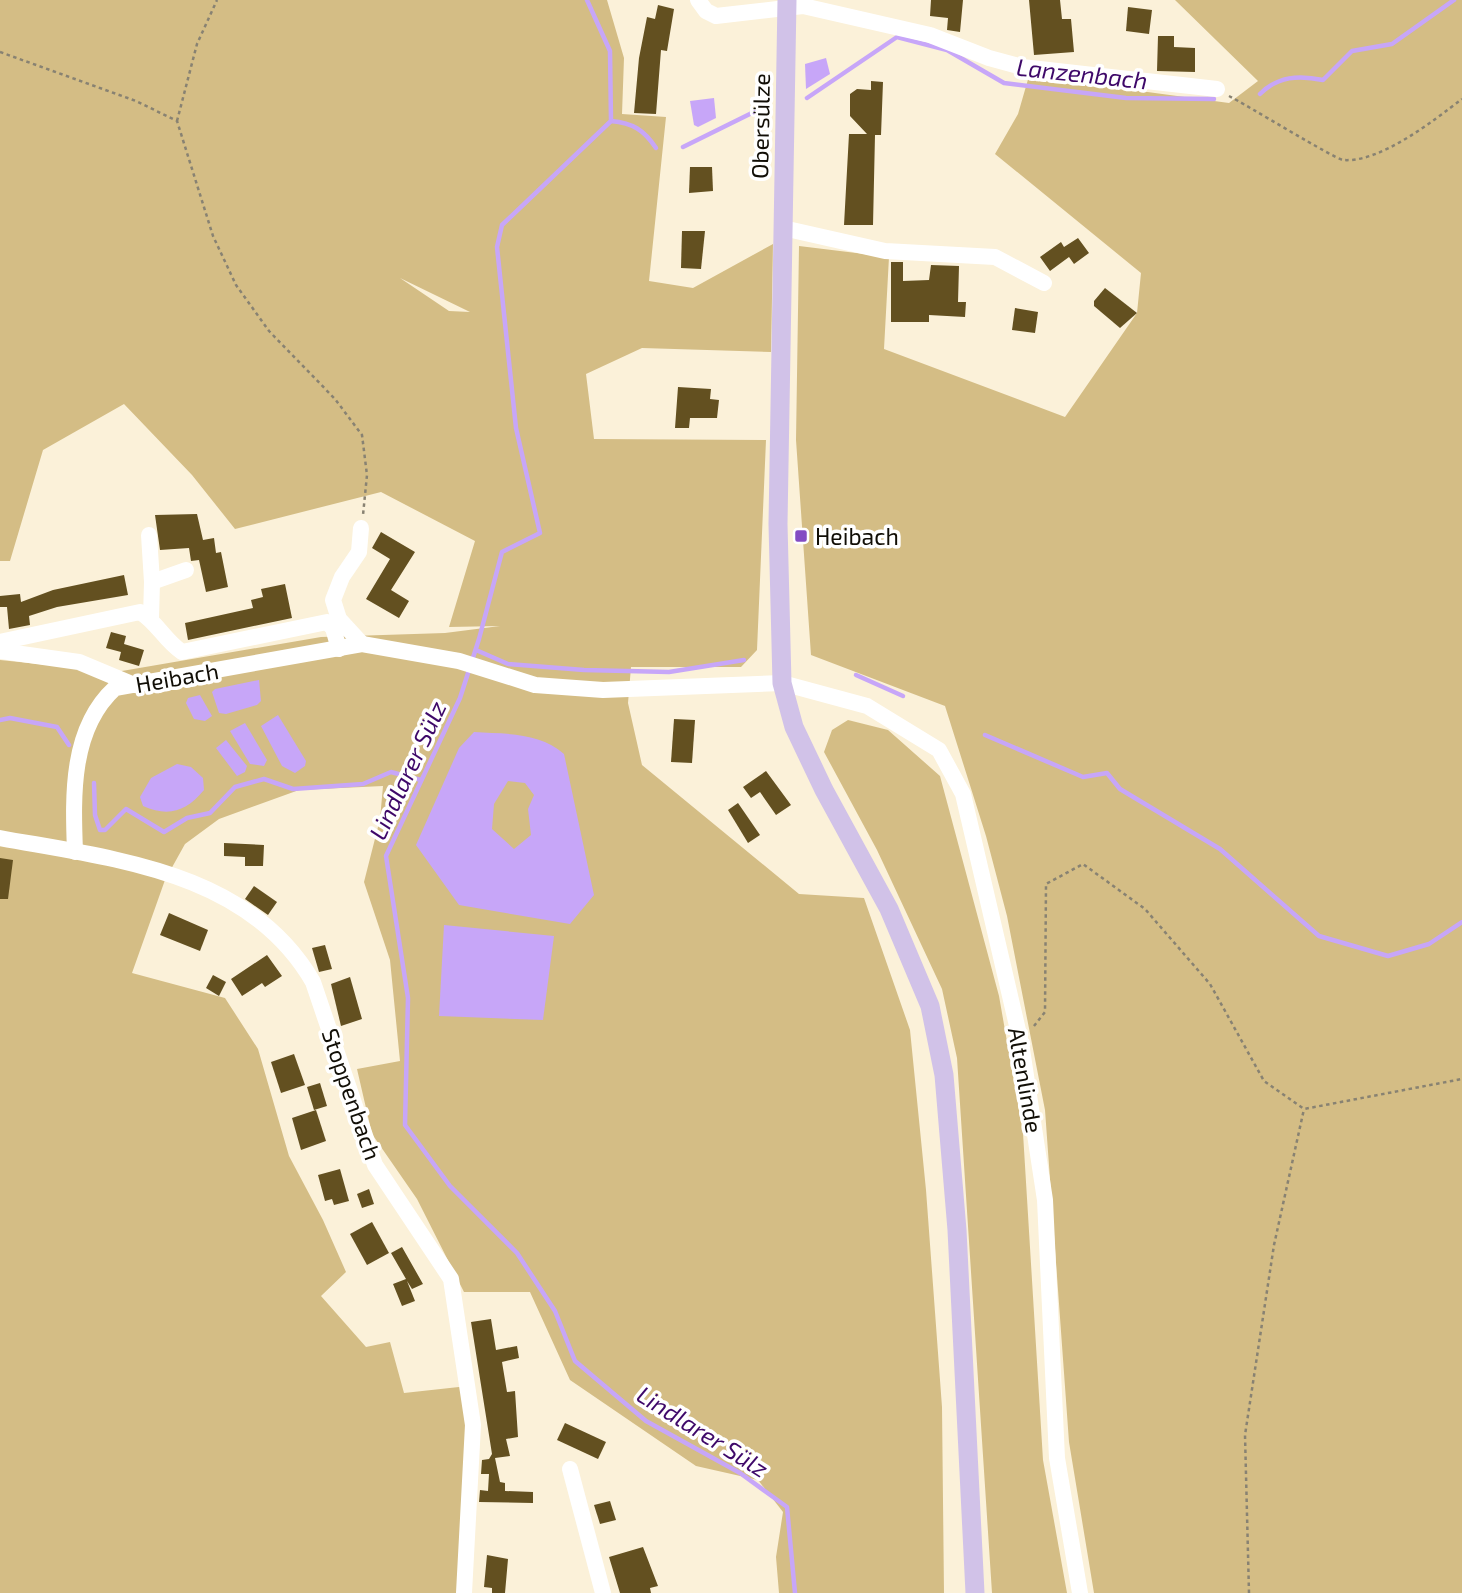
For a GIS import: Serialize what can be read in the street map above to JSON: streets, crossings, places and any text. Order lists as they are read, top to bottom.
{
  "streets": {
    "main road": ["Obersülze"],
    "street": ["Heibach", "Altenlinde", "Stoppenbach"]
  },
  "crossings": [
    ["Obersülze", "Heibach"],
    ["Obersülze", "Altenlinde"],
    ["Heibach", "Altenlinde"],
    ["Heibach", "Stoppenbach"]
  ],
  "water": ["Lanzenbach", "Lindlarer Sülz"],
  "places": {
    "transit": ["Heibach"]
  }
}
